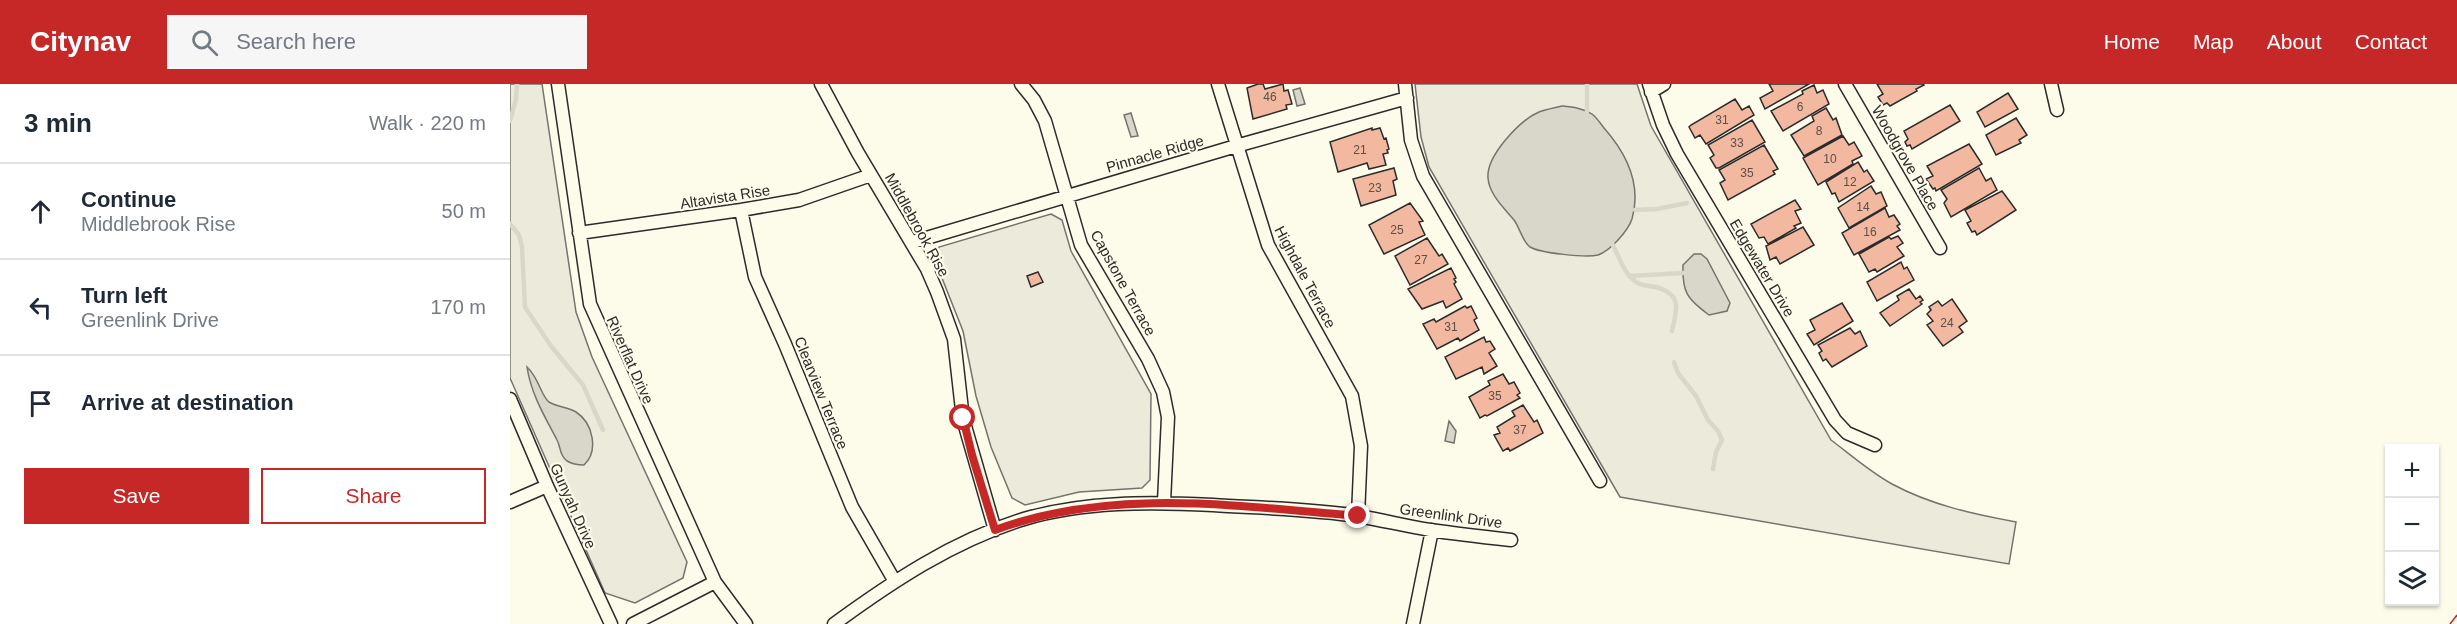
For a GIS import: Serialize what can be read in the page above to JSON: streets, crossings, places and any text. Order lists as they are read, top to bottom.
{
  "streets": {
    "street": [
      "Pinnacle Ridge",
      "Woodgrove Place",
      "Altavista Rise",
      "Middlebrook Rise",
      "Edgewater Drive",
      "Highdale Terrace",
      "Capstone Terrace",
      "Riverflat Drive",
      "Clearview Terrace",
      "Gunyah Drive",
      "Greenlink Drive"
    ]
  },
  "crossings": [
    ["Pinnacle Ridge", "Middlebrook Rise"],
    ["Pinnacle Ridge", "Highdale Terrace"],
    ["Pinnacle Ridge", "Capstone Terrace"],
    ["Altavista Rise", "Middlebrook Rise"],
    ["Altavista Rise", "Riverflat Drive"],
    ["Altavista Rise", "Clearview Terrace"],
    ["Middlebrook Rise", "Greenlink Drive"],
    ["Highdale Terrace", "Greenlink Drive"],
    ["Capstone Terrace", "Greenlink Drive"],
    ["Clearview Terrace", "Greenlink Drive"]
  ],
  "house_numbers": [
    "46",
    "6",
    "31",
    "8",
    "33",
    "21",
    "10",
    "35",
    "12",
    "23",
    "14",
    "25",
    "16",
    "27",
    "24",
    "31",
    "35",
    "37"
  ],
  "page": {
    "header": "Citynav",
    "search": "Search here",
    "nav": [
      "Home",
      "Map",
      "About",
      "Contact"
    ],
    "heading": ["3 min", "Walk · 220 m"],
    "list": [
      ["Continue", "Middlebrook Rise", "50 m"],
      ["Turn left", "Greenlink Drive", "170 m"],
      "Arrive at destination"
    ],
    "map_buttons": ["+", "−"],
    "buttons": ["Save", "Share"]
  }
}
